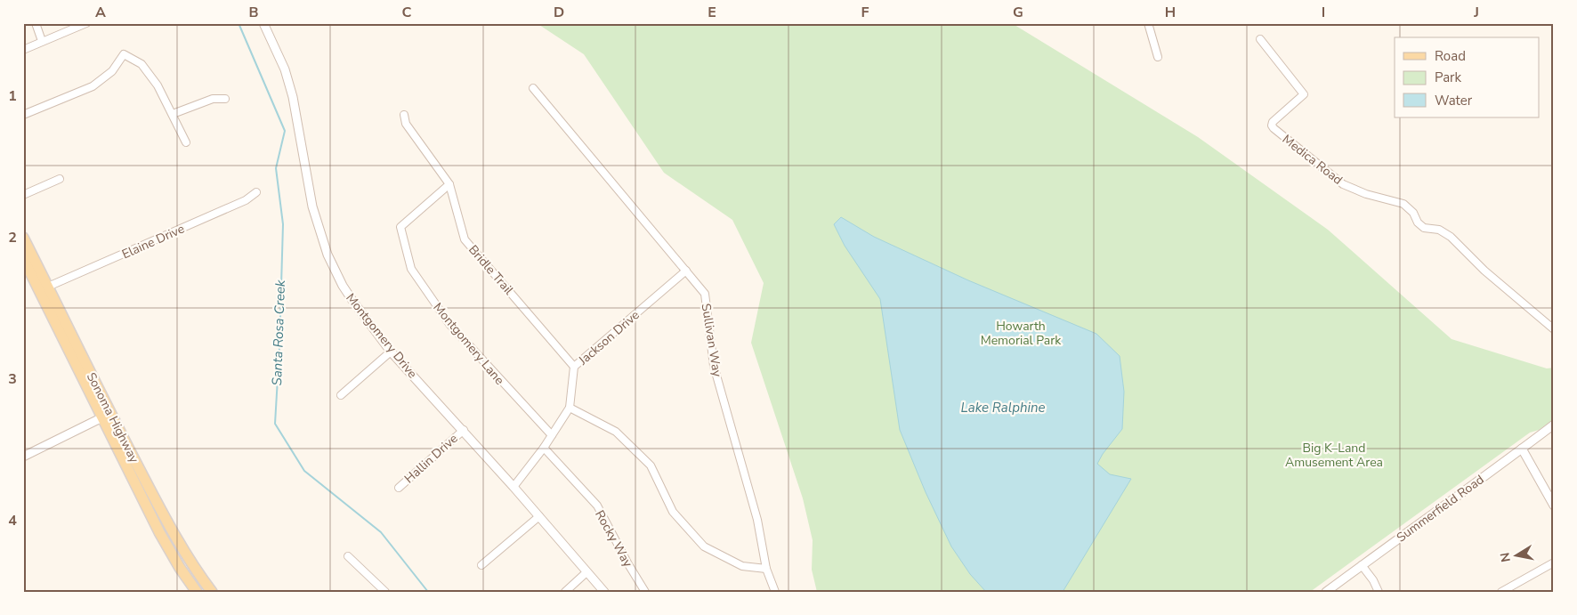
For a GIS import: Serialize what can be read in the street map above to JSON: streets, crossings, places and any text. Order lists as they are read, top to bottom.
{
  "streets": {
    "main road": ["Sonoma Highway"],
    "street": [
      "Medica Road",
      "Elaine Drive",
      "Bridle Trail",
      "Montgomery Drive",
      "Jackson Drive",
      "Sullivan Way",
      "Montgomery Lane",
      "Hallin Drive",
      "Summerfield Road",
      "Rocky Way"
    ]
  },
  "crossings": [
    ["Elaine Drive", "Sonoma Highway"],
    ["Bridle Trail", "Jackson Drive"],
    ["Bridle Trail", "Montgomery Lane"],
    ["Montgomery Drive", "Jackson Drive"],
    ["Montgomery Drive", "Hallin Drive"],
    ["Jackson Drive", "Sullivan Way"],
    ["Jackson Drive", "Montgomery Lane"],
    ["Jackson Drive", "Rocky Way"]
  ],
  "water": ["Santa Rosa Creek", "Lake Ralphine"],
  "parks": ["Howarth Memorial Park", "Big K–Land Amusement Area"],
  "legend": ["Road", "Park", "Water"],
  "north": "left",
  "grid": {
    "columns": [
      "A",
      "B",
      "C",
      "D",
      "E",
      "F",
      "G",
      "H",
      "I",
      "J"
    ],
    "rows": [
      "1",
      "2",
      "3",
      "4"
    ]
  }
}
